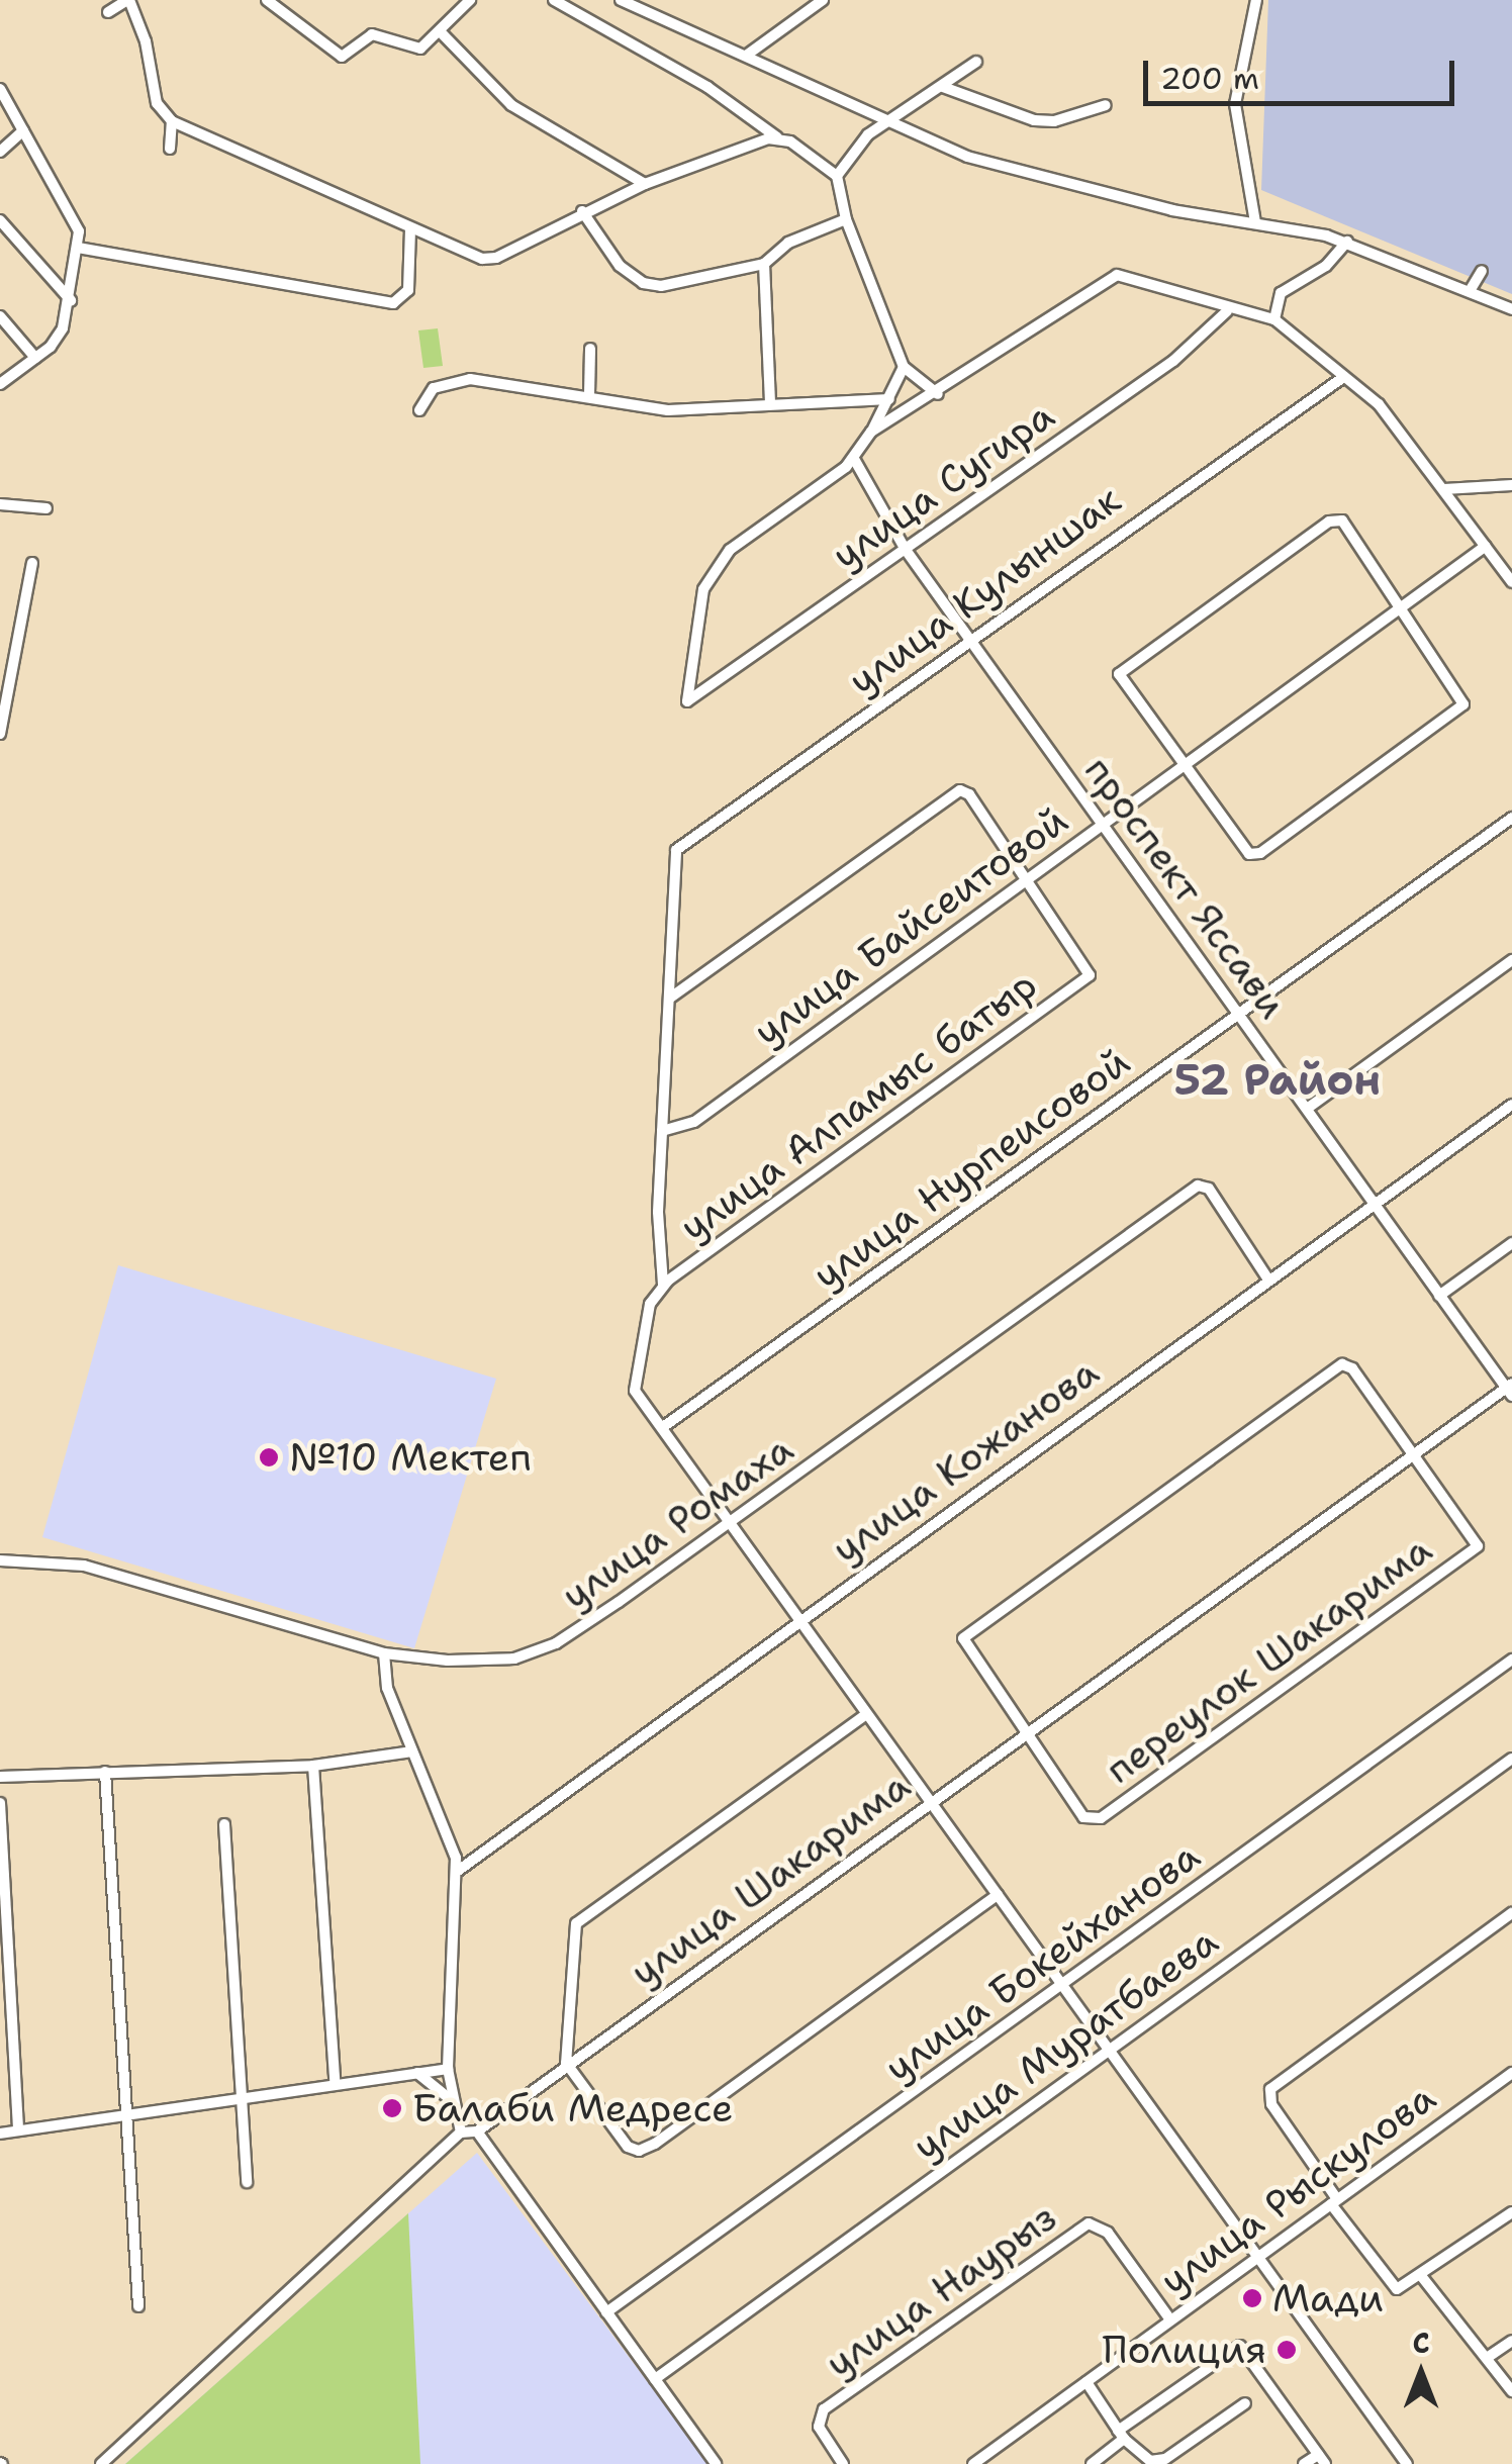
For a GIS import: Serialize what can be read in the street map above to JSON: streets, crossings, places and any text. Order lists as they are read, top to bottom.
{
  "streets": {
    "street": [
      "улица Сугира",
      "улица Кулыншак",
      "проспект Яссави",
      "улица Байсеитовой",
      "улица Алпамыс батыр",
      "улица Нурпеисовой",
      "улица Кожанова",
      "улица Ромаха",
      "переулок Шакарима",
      "улица Шакарима",
      "улица Бокейханова",
      "улица Муратбаева",
      "улица Рыскулова",
      "улица Наурыз"
    ]
  },
  "crossings": [
    ["улица Сугира", "проспект Яссави"],
    ["улица Кулыншак", "проспект Яссави"],
    ["проспект Яссави", "улица Байсеитовой"],
    ["проспект Яссави", "улица Нурпеисовой"],
    ["проспект Яссави", "улица Кожанова"],
    ["проспект Яссави", "улица Шакарима"],
    ["улица Байсеитовой", "улица Алпамыс батыр"],
    ["улица Кожанова", "улица Ромаха"],
    ["переулок Шакарима", "улица Шакарима"],
    ["улица Рыскулова", "улица Наурыз"]
  ],
  "districts": ["52 Район"],
  "places": [
    "№10 Мектеп",
    "Балаби Медресе",
    "Мади",
    "Полиция"
  ],
  "scale_bar": "200 m",
  "north": "top"
}
